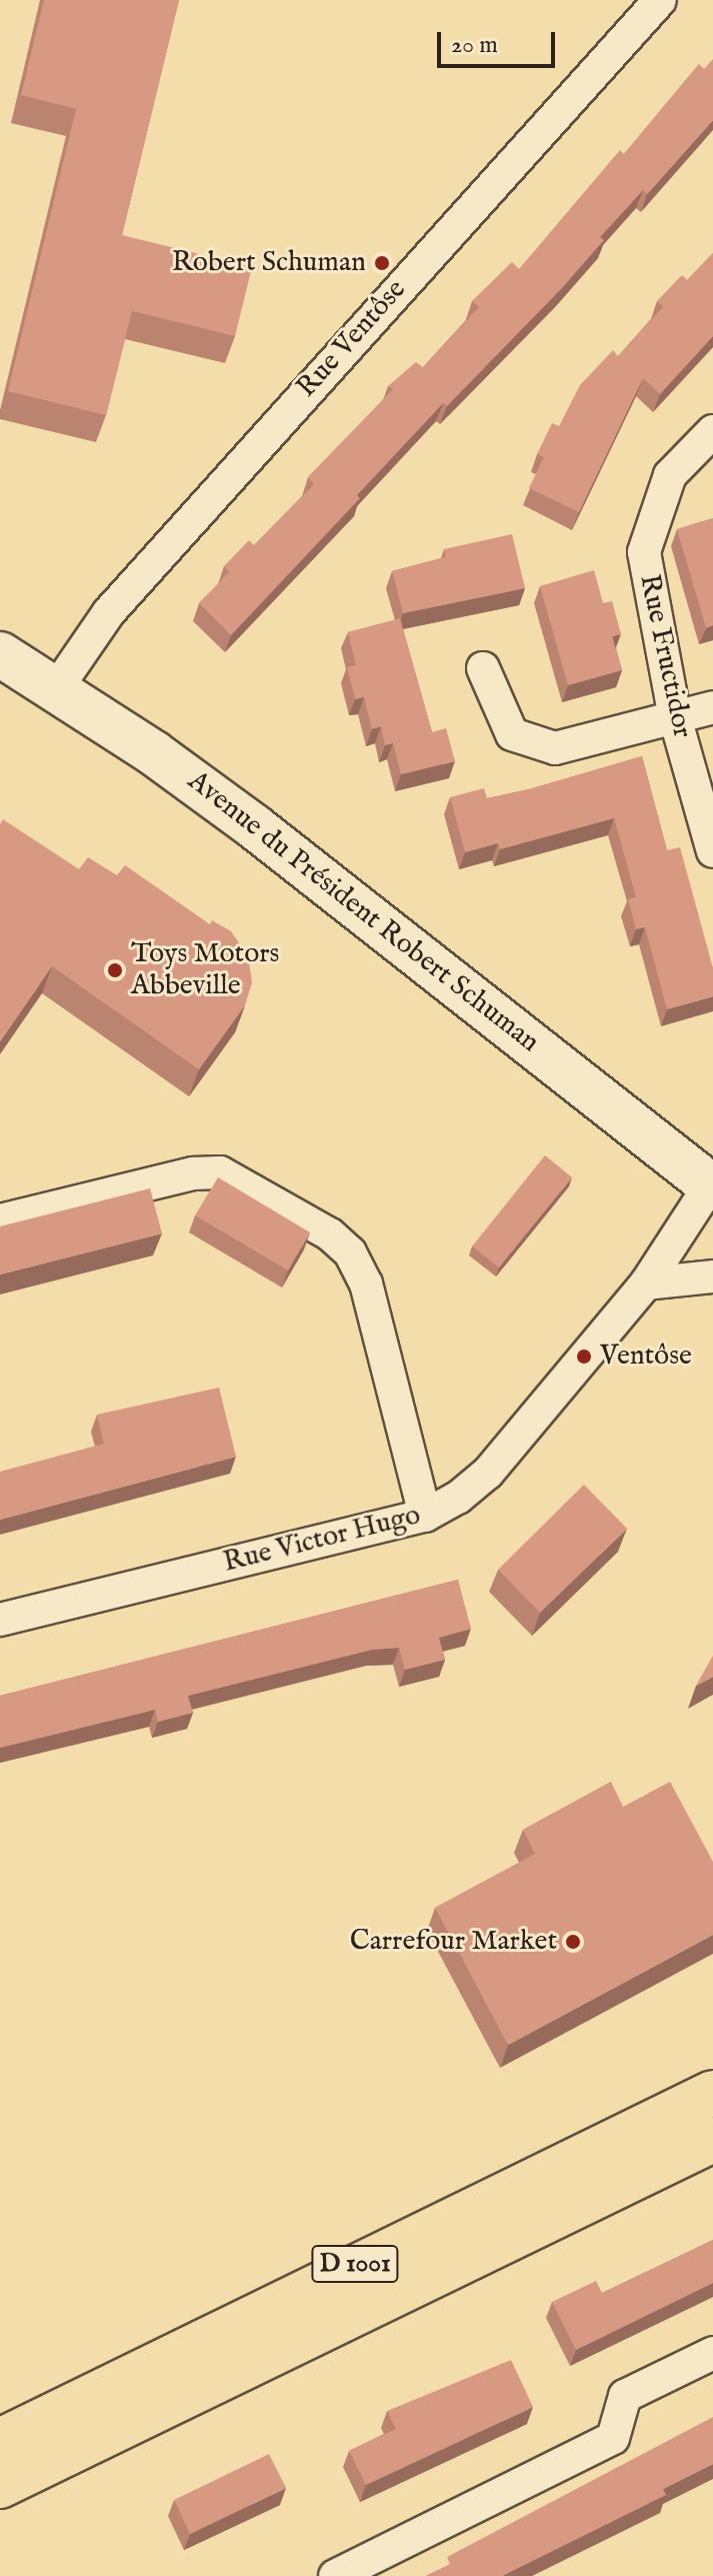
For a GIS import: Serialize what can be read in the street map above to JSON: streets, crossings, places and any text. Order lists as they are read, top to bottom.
{
  "streets": {
    "main road": ["D 1001"],
    "street": [
      "Rue Ventôse",
      "Rue Fructidor",
      "Avenue du Président Robert Schuman",
      "Rue Victor Hugo"
    ]
  },
  "crossings": [
    ["Rue Ventôse", "Avenue du Président Robert Schuman"],
    ["Avenue du Président Robert Schuman", "Rue Victor Hugo"]
  ],
  "places": [
    "Robert Schuman",
    "Toys Motors Abbeville",
    "Ventôse",
    "Carrefour Market"
  ],
  "scale_bar": "20 m"
}
